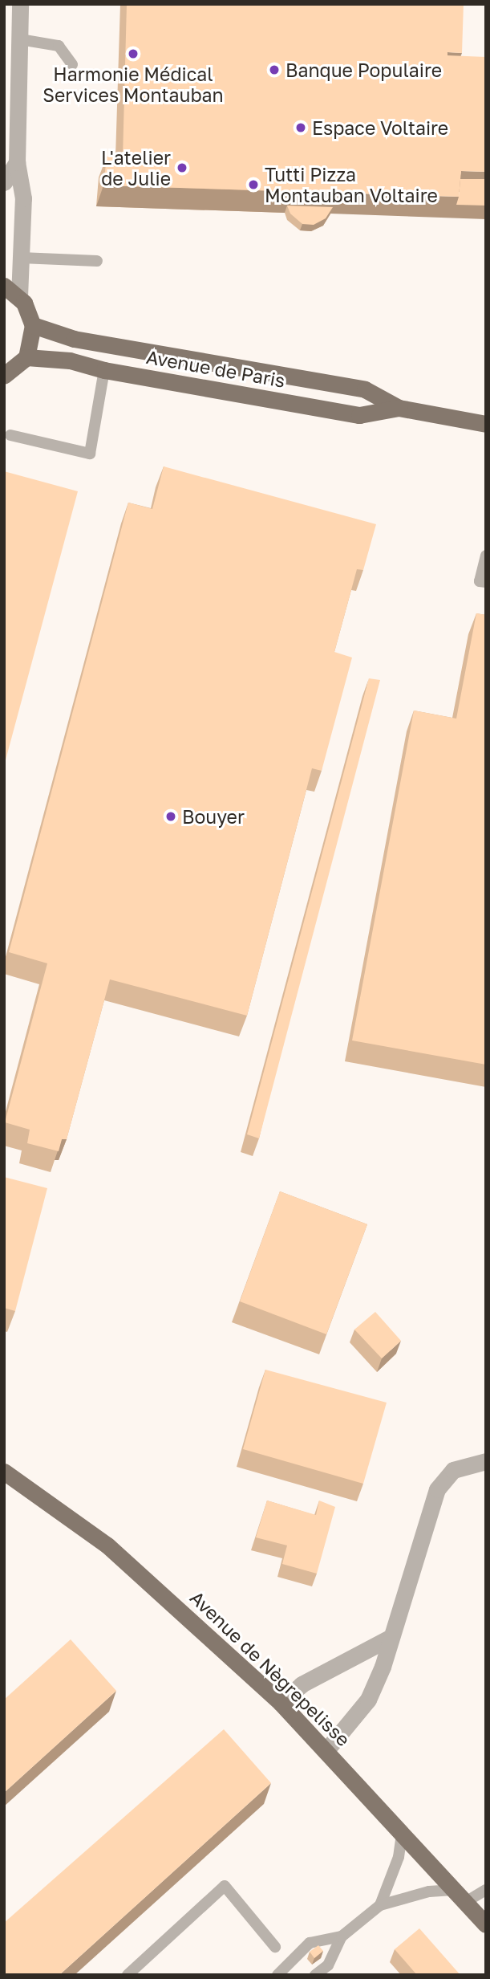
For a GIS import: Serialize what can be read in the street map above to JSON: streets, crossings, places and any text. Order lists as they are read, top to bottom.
{
  "streets": {
    "main road": ["Avenue de Paris", "Avenue de Nègrepelisse"]
  },
  "places": [
    "Harmonie Médical Services Montauban",
    "Banque Populaire",
    "Espace Voltaire",
    "L'atelier de Julie",
    "Tutti Pizza Montauban Voltaire",
    "Bouyer"
  ]
}
